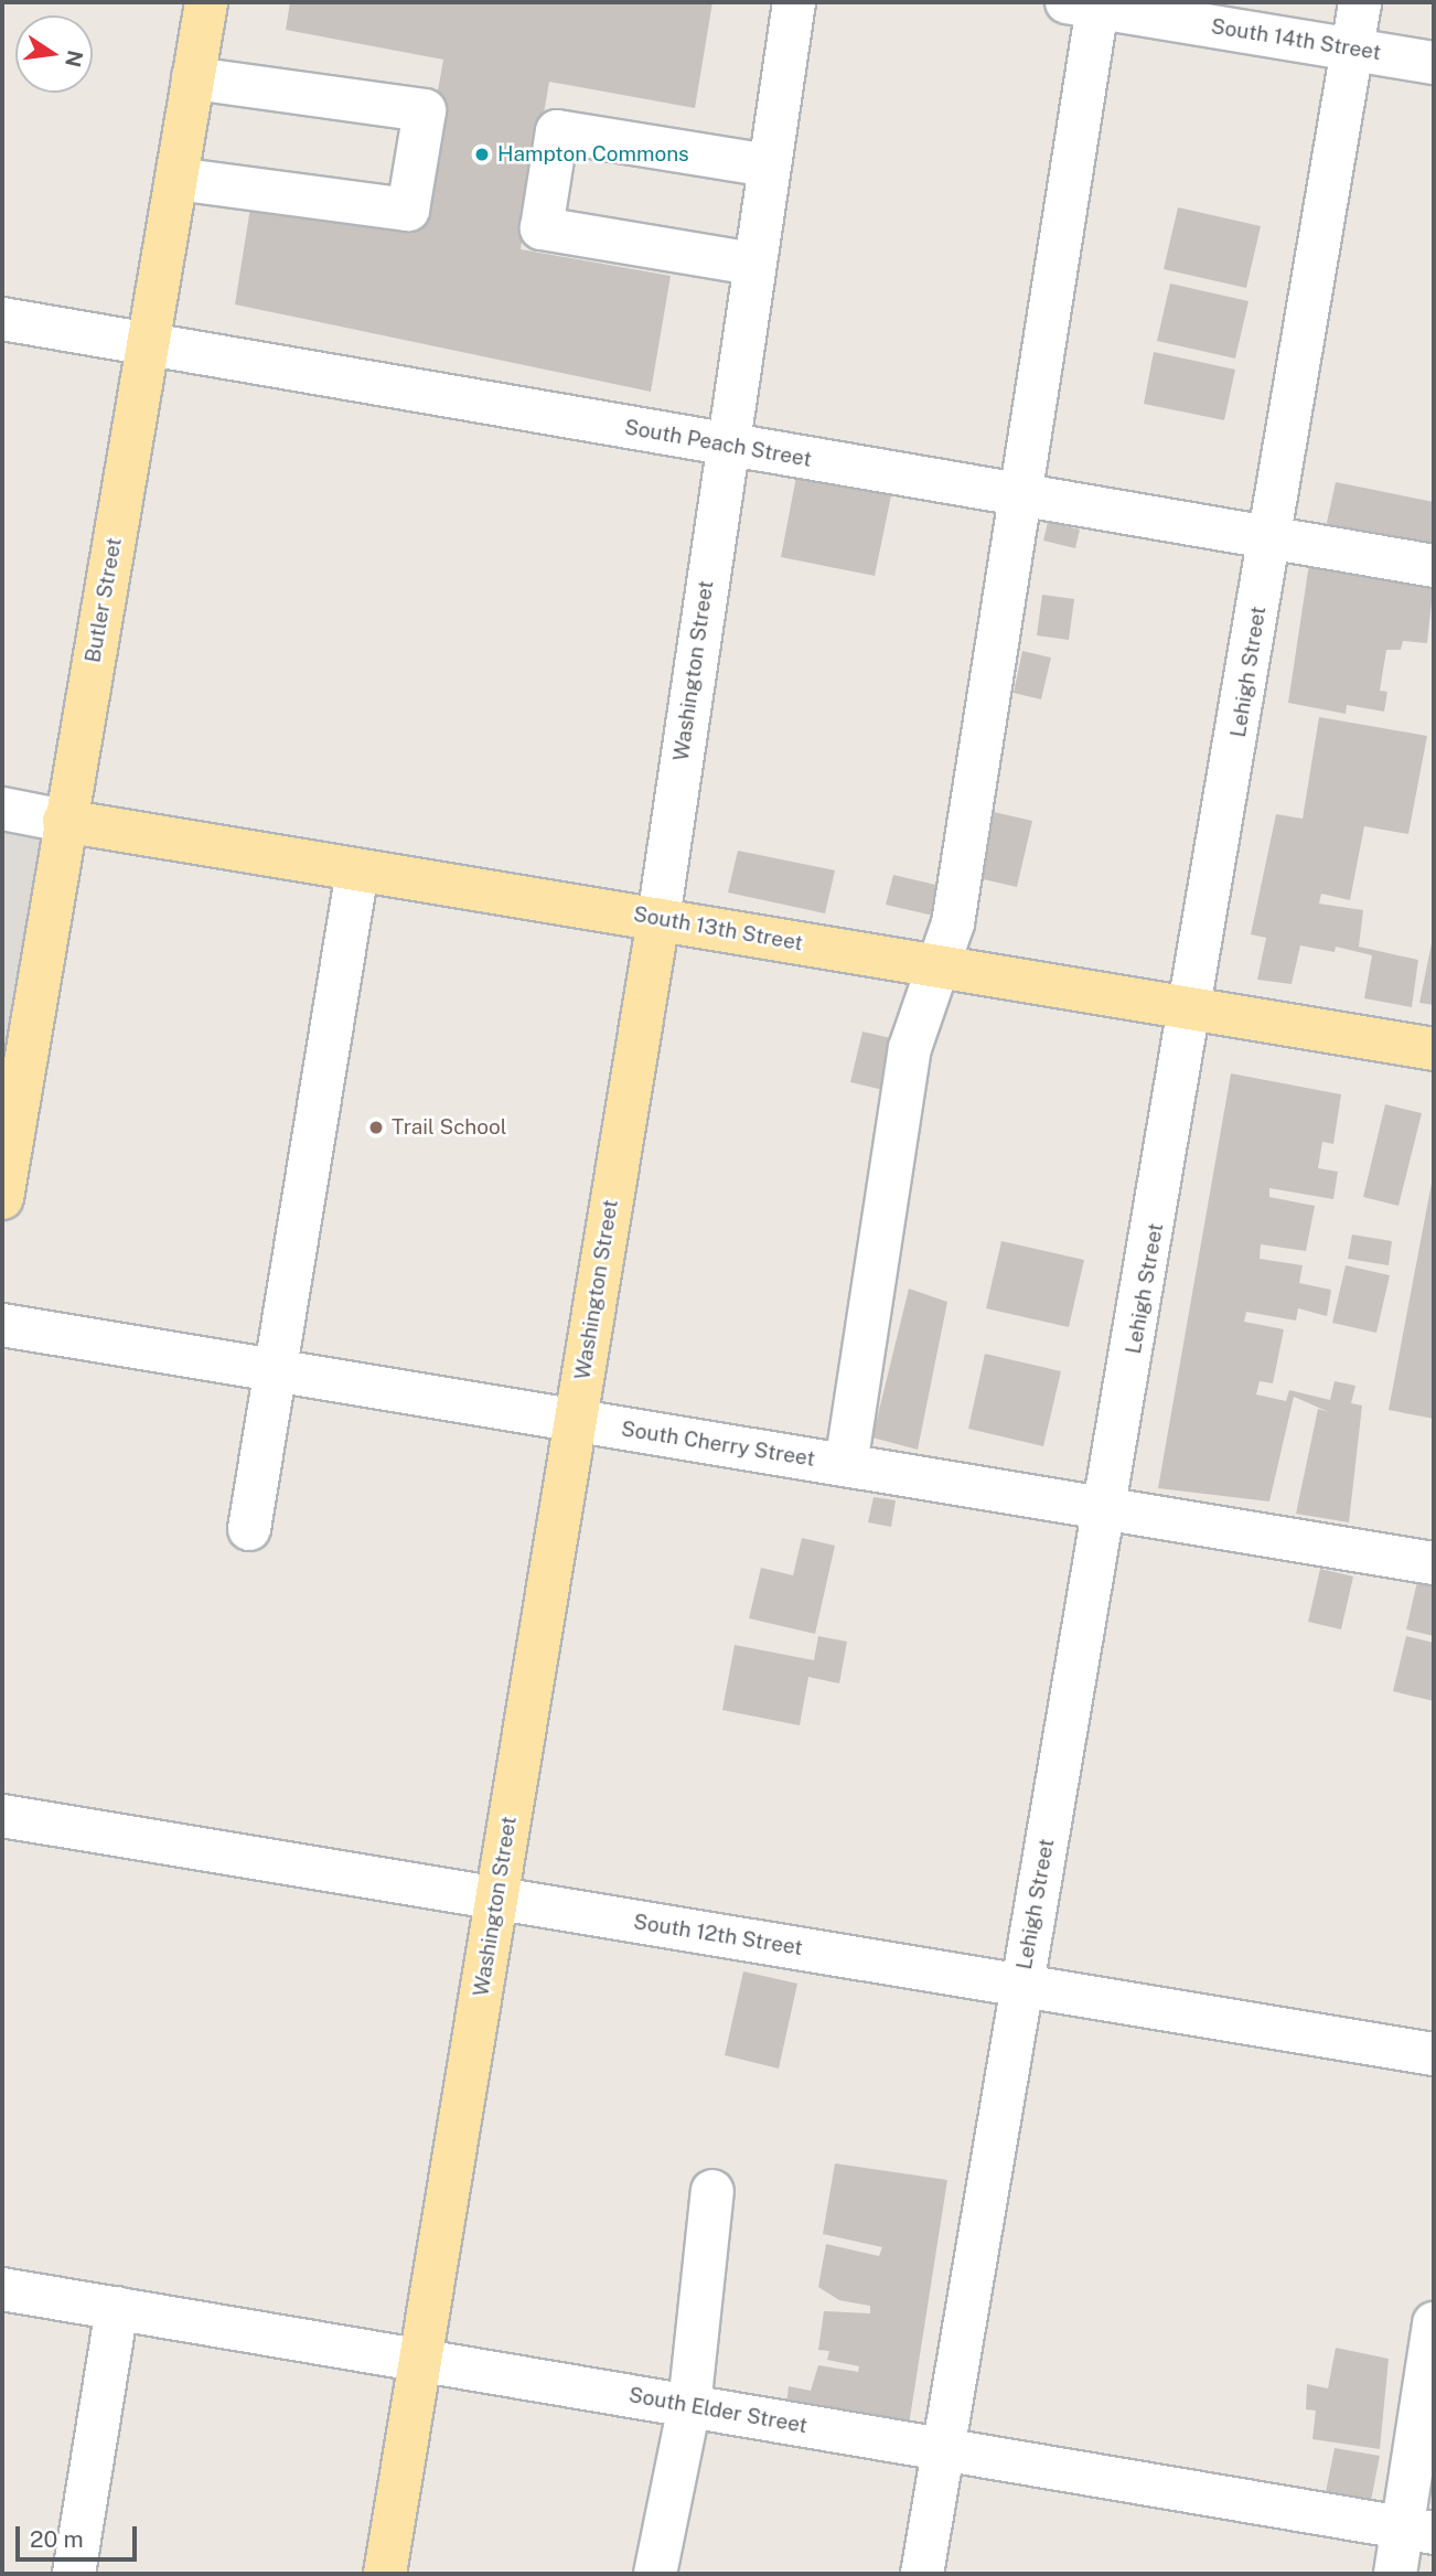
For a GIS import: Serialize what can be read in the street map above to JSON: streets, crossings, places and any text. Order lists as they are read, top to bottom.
{
  "streets": {
    "main road": ["Butler Street", "Washington Street", "South 13th Street"],
    "street": [
      "South 14th Street",
      "South Peach Street",
      "Lehigh Street",
      "South Cherry Street",
      "South 12th Street",
      "South Elder Street"
    ]
  },
  "crossings": [
    ["South 14th Street", "Lehigh Street"],
    ["South Peach Street", "Butler Street"],
    ["South Peach Street", "Washington Street"],
    ["South Peach Street", "Lehigh Street"],
    ["Butler Street", "South 13th Street"],
    ["Washington Street", "South 13th Street"],
    ["Washington Street", "South Cherry Street"],
    ["Washington Street", "South 12th Street"],
    ["Washington Street", "South Elder Street"],
    ["Lehigh Street", "South 13th Street"],
    ["Lehigh Street", "South Cherry Street"],
    ["Lehigh Street", "South 12th Street"],
    ["Lehigh Street", "South Elder Street"]
  ],
  "places": ["Hampton Commons", "Trail School"],
  "scale_bar": "20 m",
  "north": "right"
}
